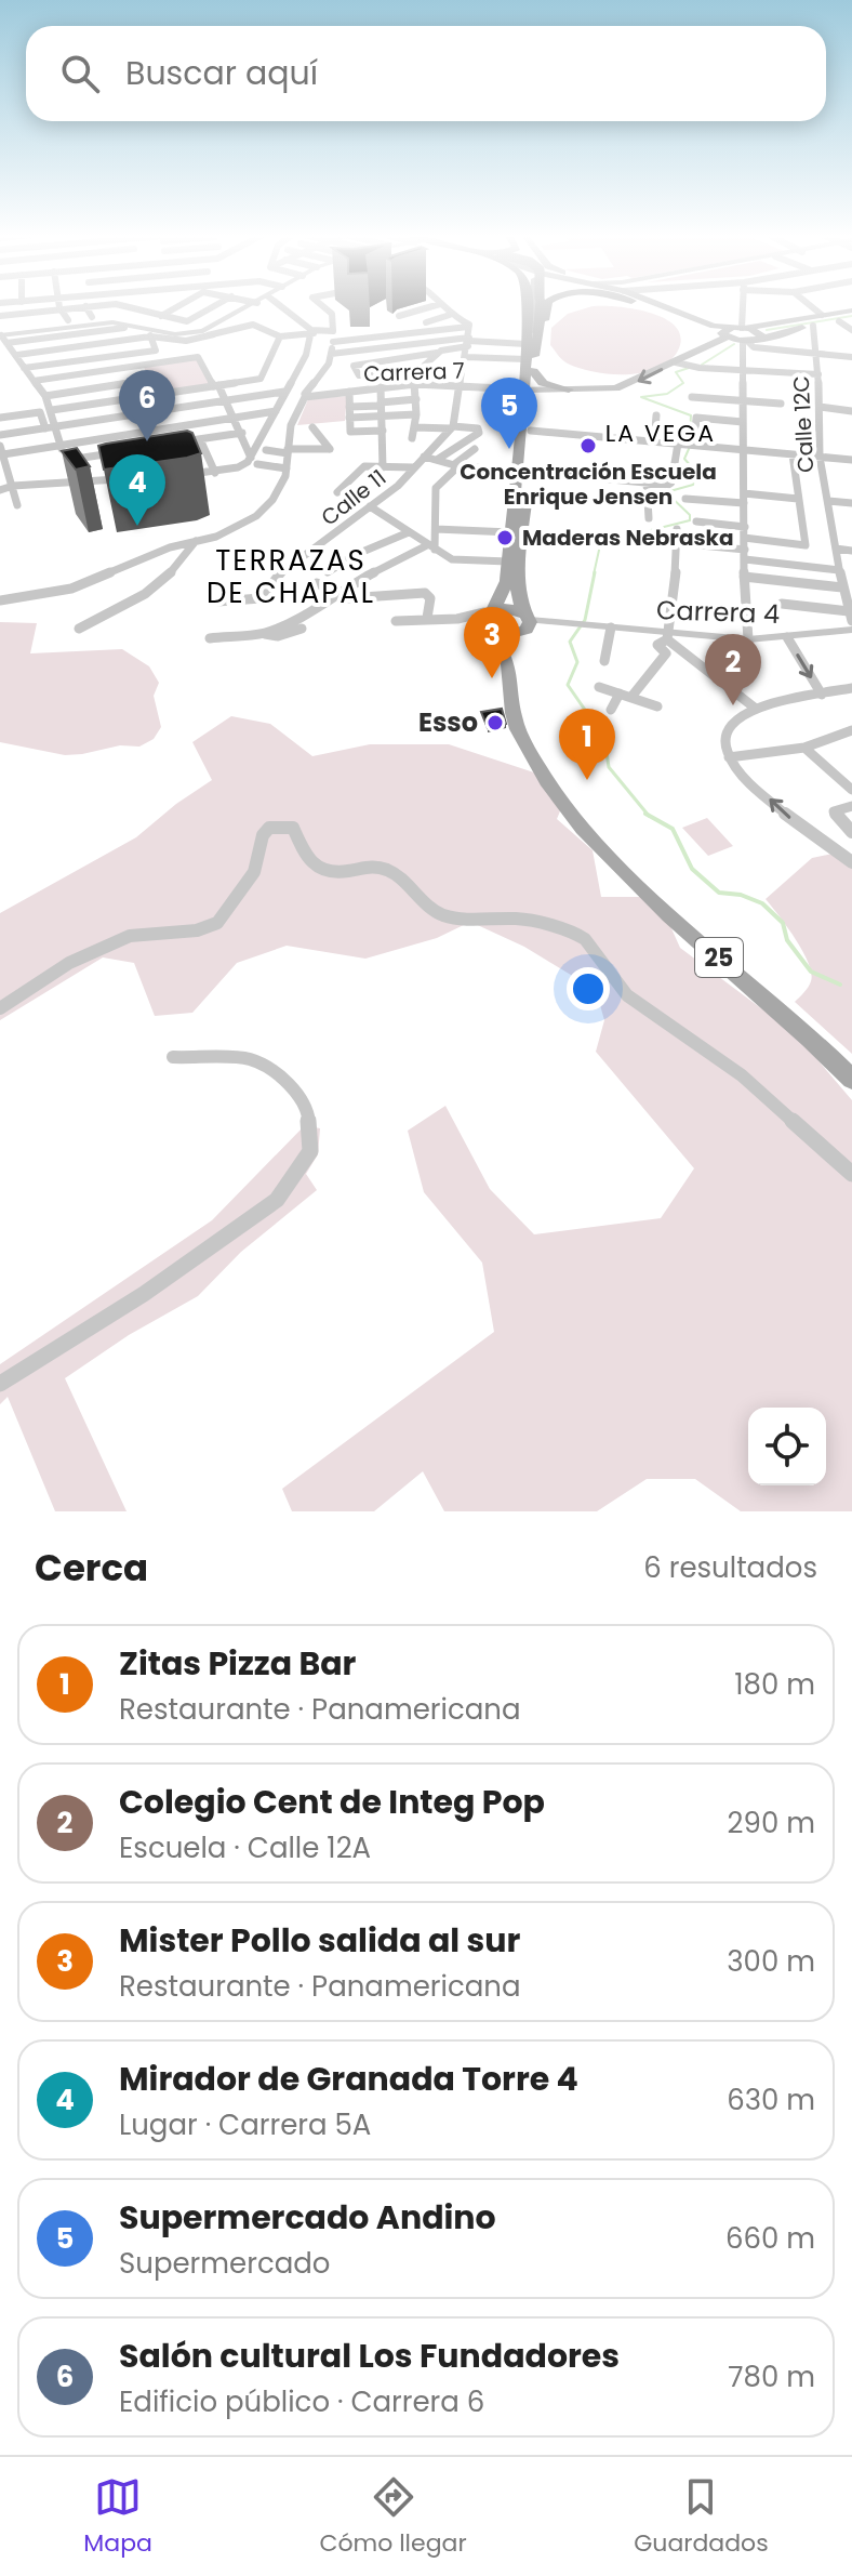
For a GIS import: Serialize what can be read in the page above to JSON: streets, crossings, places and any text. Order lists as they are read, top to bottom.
{
  "streets": {
    "main road": ["25"],
    "street": [
      "Carrera 7",
      "Calle 12C",
      "Calle 11",
      "Carrera 4"
    ]
  },
  "districts": ["LA VEGA", "TERRAZAS DE CHAPAL"],
  "places": ["Concentración Escuela Enrique Jensen", "Maderas Nebraska", "Esso"],
  "page": {
    "search": "Buscar aquí",
    "pins": [
      "6",
      "5",
      "4",
      "3",
      "2",
      "1"
    ],
    "heading": ["Cerca", "6 resultados"],
    "list": [
      {
        "mark": "1",
        "name": "Zitas Pizza Bar",
        "note": "Restaurante · Panamericana",
        "value": "180 m"
      },
      {
        "mark": "2",
        "name": "Colegio Cent de Integ Pop",
        "note": "Escuela · Calle 12A",
        "value": "290 m"
      },
      {
        "mark": "3",
        "name": "Mister Pollo salida al sur",
        "note": "Restaurante · Panamericana",
        "value": "300 m"
      },
      {
        "mark": "4",
        "name": "Mirador de Granada Torre 4",
        "note": "Lugar · Carrera 5A",
        "value": "630 m"
      },
      {
        "mark": "5",
        "name": "Supermercado Andino",
        "note": "Supermercado",
        "value": "660 m"
      },
      {
        "mark": "6",
        "name": "Salón cultural Los Fundadores",
        "note": "Edificio público · Carrera 6",
        "value": "780 m"
      }
    ],
    "nav": ["Mapa", "Cómo llegar", "Guardados"]
  }
}
